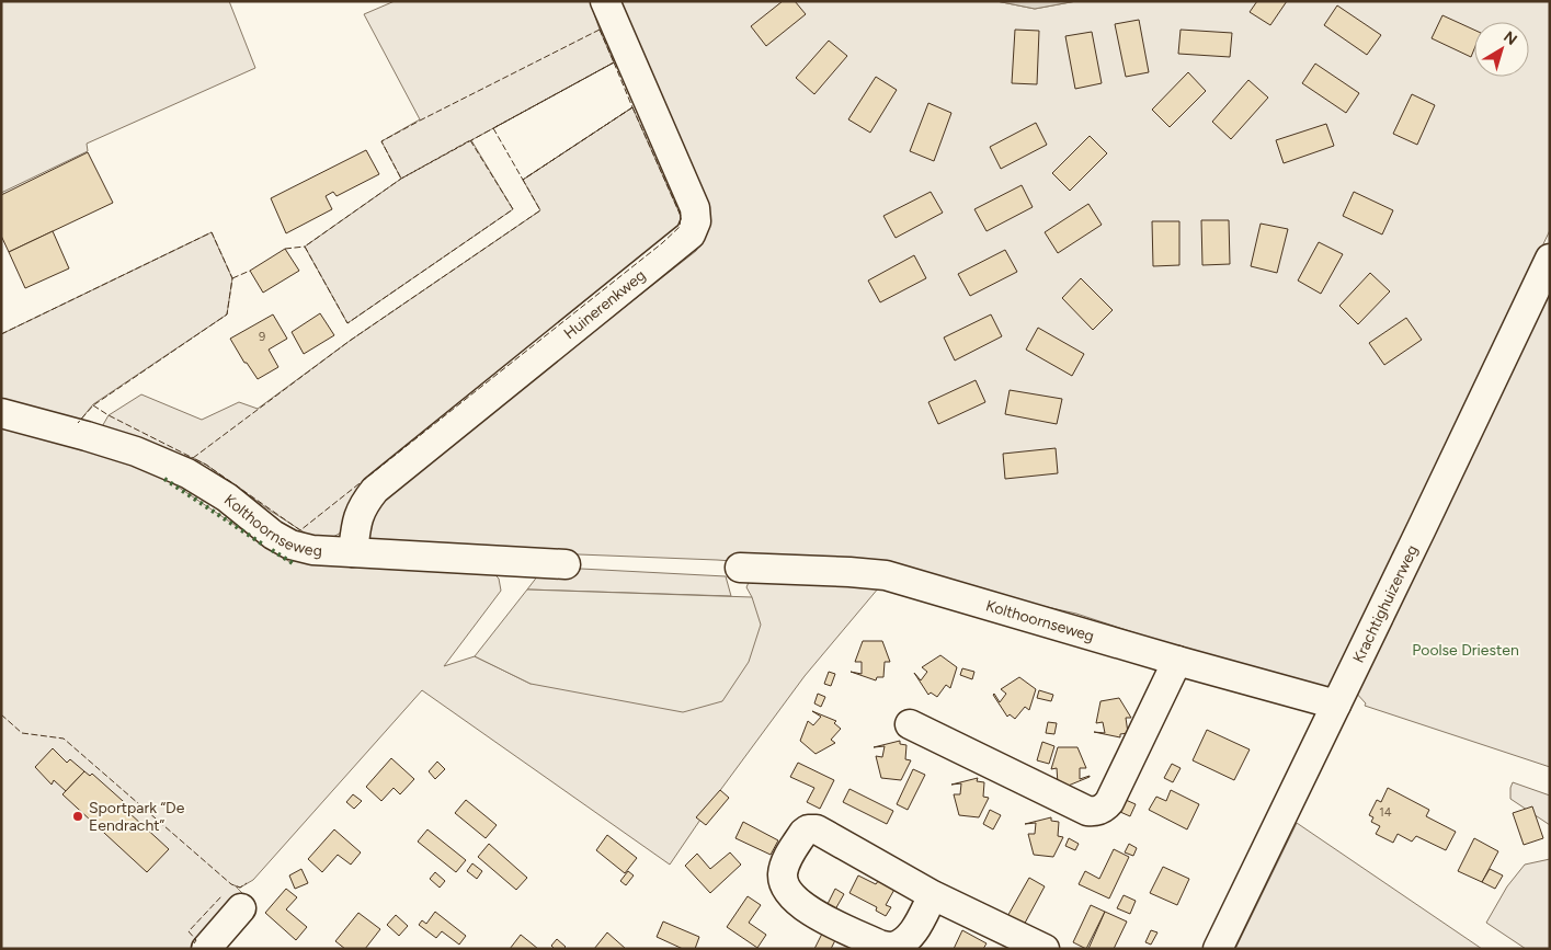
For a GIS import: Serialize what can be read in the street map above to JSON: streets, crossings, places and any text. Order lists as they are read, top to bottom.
{
  "streets": {
    "street": ["Huinerenkweg", "Kolthoornseweg", "Krachtighuizerweg"]
  },
  "crossings": [
    ["Huinerenkweg", "Kolthoornseweg"],
    ["Kolthoornseweg", "Krachtighuizerweg"]
  ],
  "parks": ["Poolse Driesten"],
  "places": ["Sportpark “De Eendracht”"],
  "house_numbers": ["9", "14"],
  "north": "top right"
}
